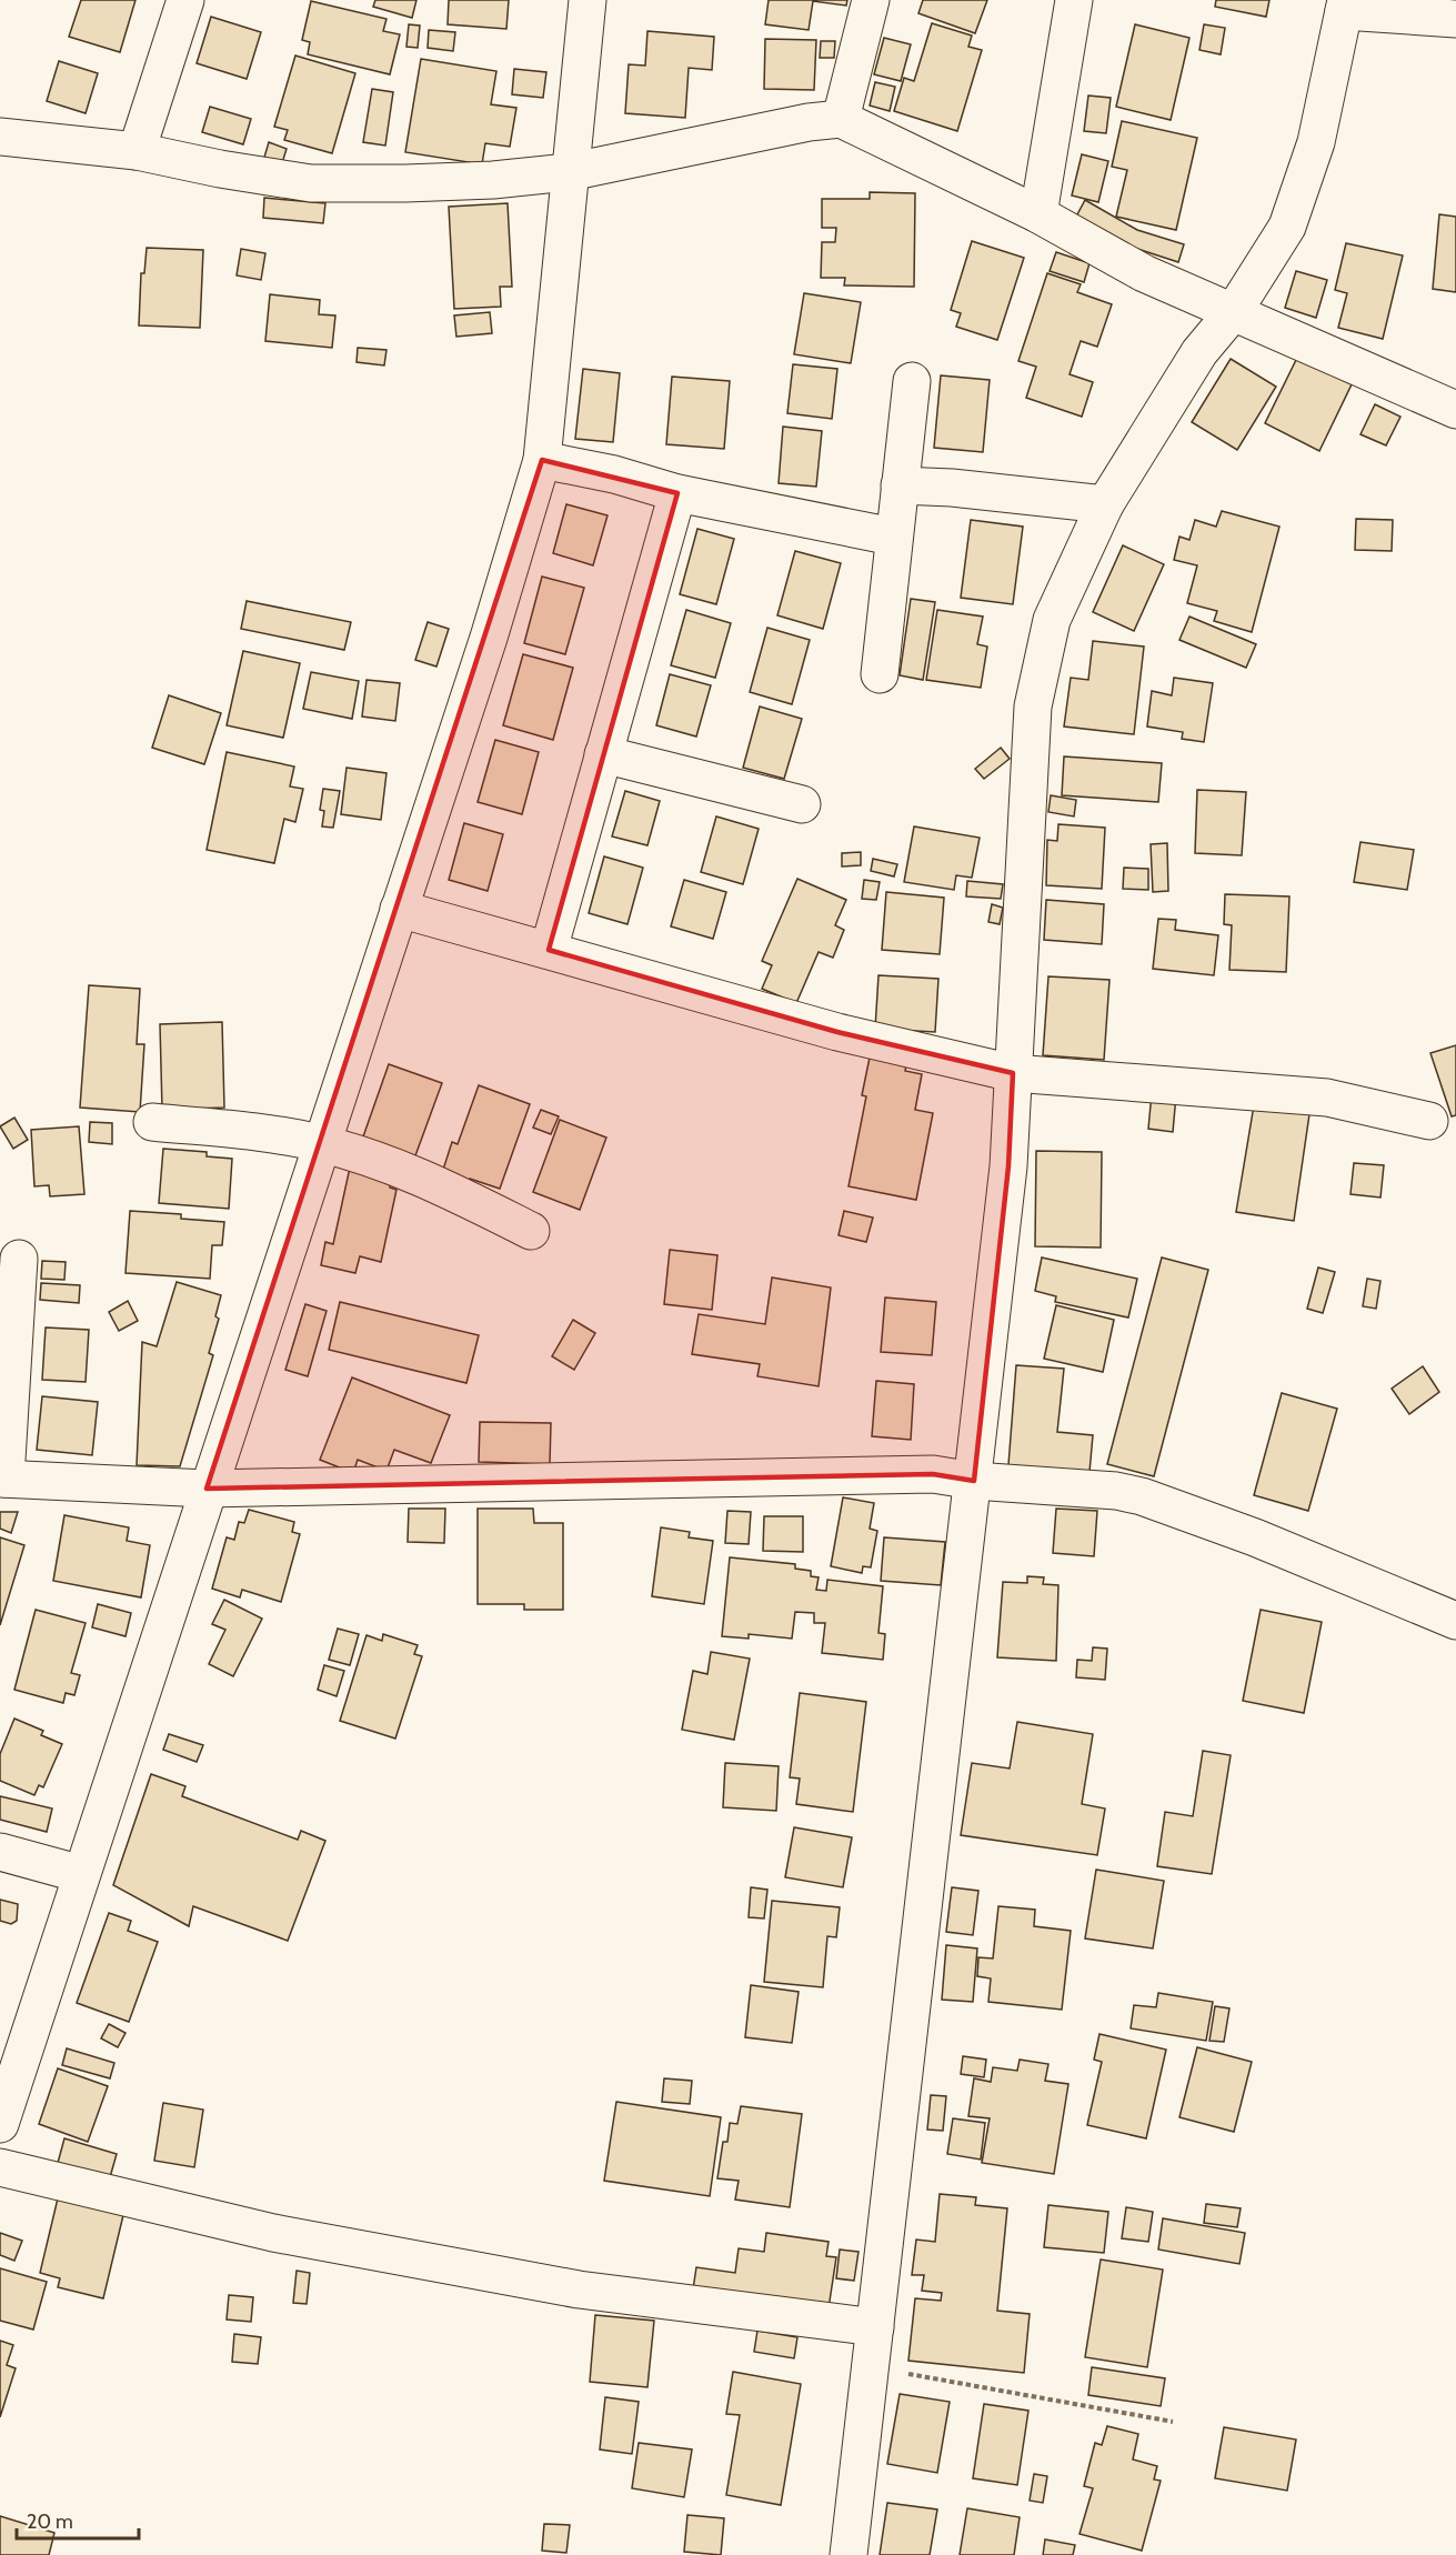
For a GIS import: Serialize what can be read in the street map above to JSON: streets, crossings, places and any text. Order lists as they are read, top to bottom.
{
  "scale_bar": "20 m"
}
